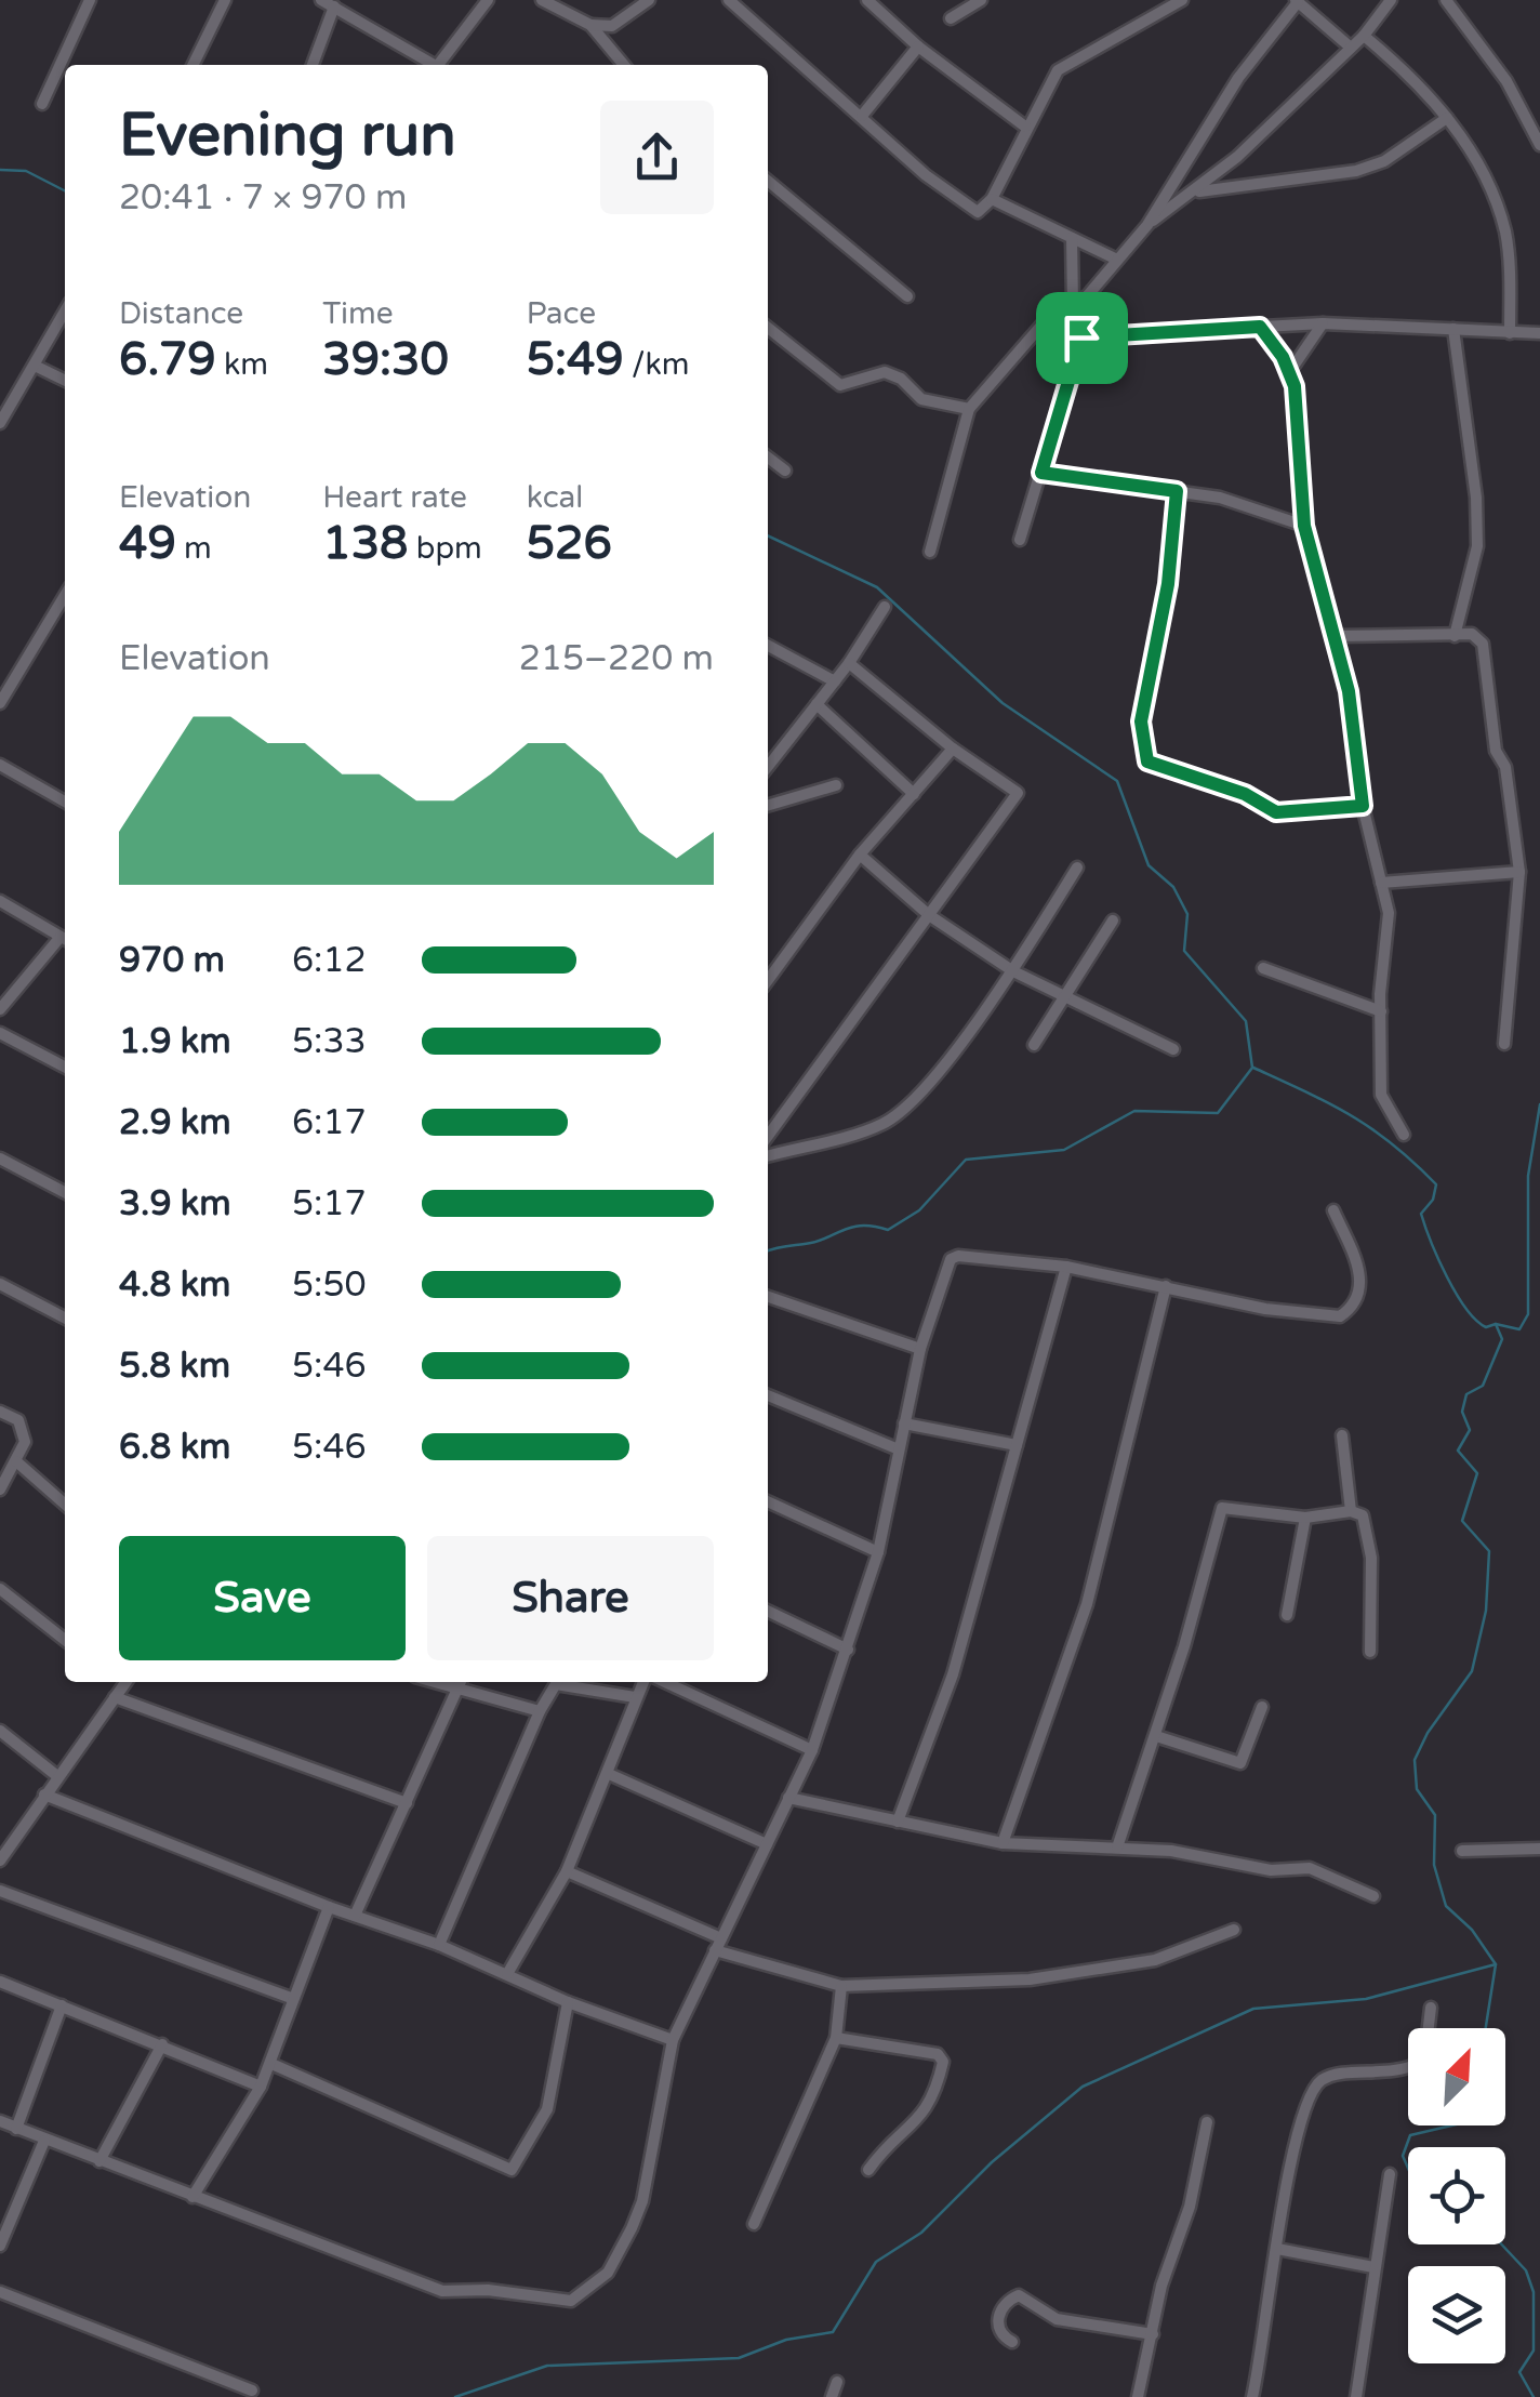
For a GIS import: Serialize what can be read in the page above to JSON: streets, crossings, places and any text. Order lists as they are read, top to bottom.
{
  "north": "top right",
  "page": {
    "heading": ["Evening run", "20:41 · 7 × 970 m"],
    "stats": [
      ["Distance", "6.79 km"],
      ["Time", "39:30"],
      ["Pace", "5:49 /km"],
      ["Elevation", "49 m"],
      ["Heart rate", "138 bpm"],
      ["kcal", "526"]
    ],
    "chart": ["Elevation", "215–220 m"],
    "list": [
      {
        "name": "970 m",
        "note": "6:12"
      },
      {
        "name": "1.9 km",
        "note": "5:33"
      },
      {
        "name": "2.9 km",
        "note": "6:17"
      },
      {
        "name": "3.9 km",
        "note": "5:17"
      },
      {
        "name": "4.8 km",
        "note": "5:50"
      },
      {
        "name": "5.8 km",
        "note": "5:46"
      },
      {
        "name": "6.8 km",
        "note": "5:46"
      }
    ],
    "buttons": ["Save", "Share"]
  }
}
